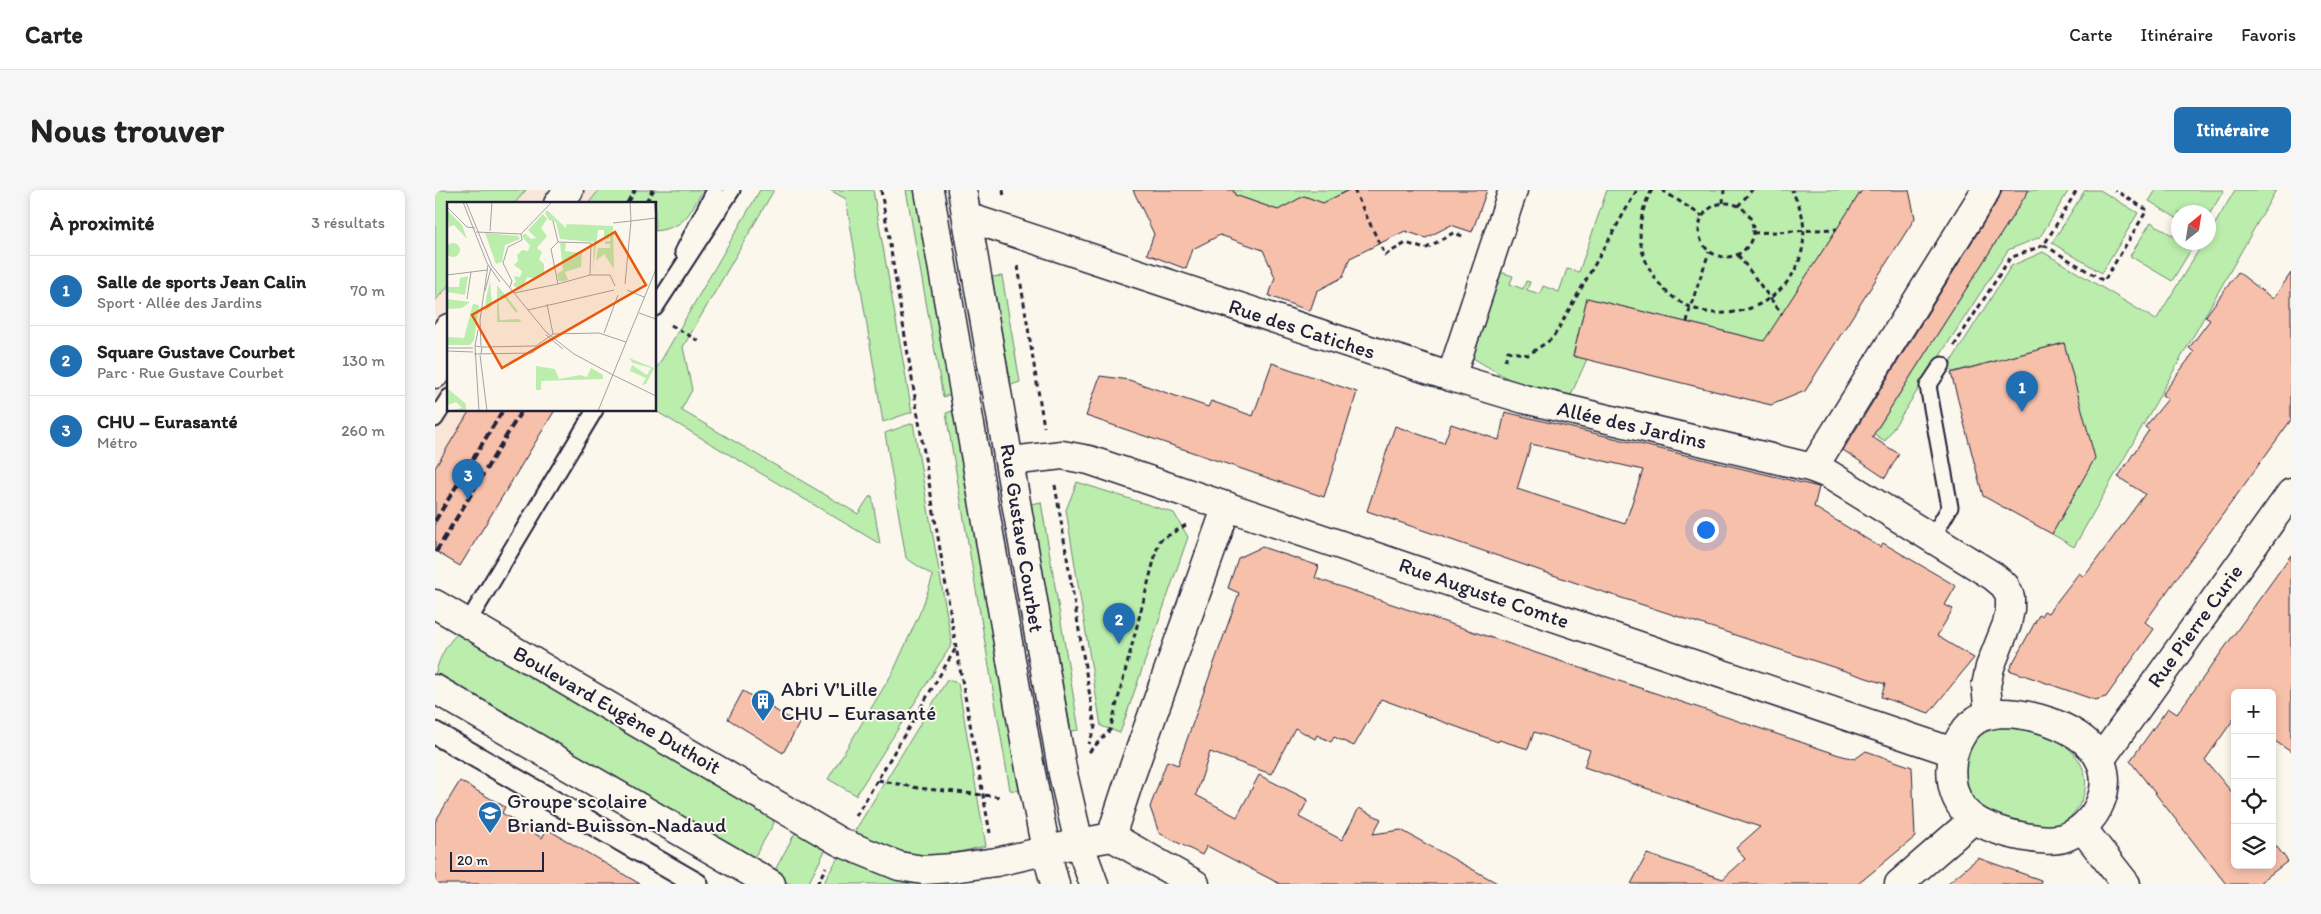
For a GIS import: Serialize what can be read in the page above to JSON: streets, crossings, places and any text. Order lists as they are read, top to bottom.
{
  "streets": {
    "street": [
      "Rue des Catiches",
      "Allée des Jardins",
      "Rue Gustave Courbet",
      "Rue Auguste Comte",
      "Rue Pierre Curie",
      "Boulevard Eugène Duthoit"
    ]
  },
  "crossings": [
    ["Rue des Catiches", "Allée des Jardins"],
    ["Rue des Catiches", "Rue Gustave Courbet"],
    ["Allée des Jardins", "Rue Auguste Comte"],
    ["Allée des Jardins", "Rue Pierre Curie"],
    ["Rue Gustave Courbet", "Rue Auguste Comte"],
    ["Rue Gustave Courbet", "Boulevard Eugène Duthoit"],
    ["Rue Auguste Comte", "Rue Pierre Curie"]
  ],
  "places": {
    "building": ["Abri V'Lille CHU – Eurasanté"],
    "school or university": ["Groupe scolaire Briand-Buisson-Nadaud"]
  },
  "scale_bar": "20 m",
  "north": "top right",
  "page": {
    "header": "Carte",
    "nav": ["Carte", "Itinéraire", "Favoris"],
    "buttons": "Itinéraire",
    "title": "Nous trouver",
    "heading": ["À proximité", "3 résultats"],
    "list": [
      {
        "mark": "1",
        "name": "Salle de sports Jean Calin",
        "note": "Sport · Allée des Jardins",
        "value": "70 m"
      },
      {
        "mark": "2",
        "name": "Square Gustave Courbet",
        "note": "Parc · Rue Gustave Courbet",
        "value": "130 m"
      },
      {
        "mark": "3",
        "name": "CHU – Eurasanté",
        "note": "Métro",
        "value": "260 m"
      }
    ],
    "pins": ["1", "3", "2"],
    "map_buttons": ["+", "−"],
    "scale": "20 m"
  }
}
